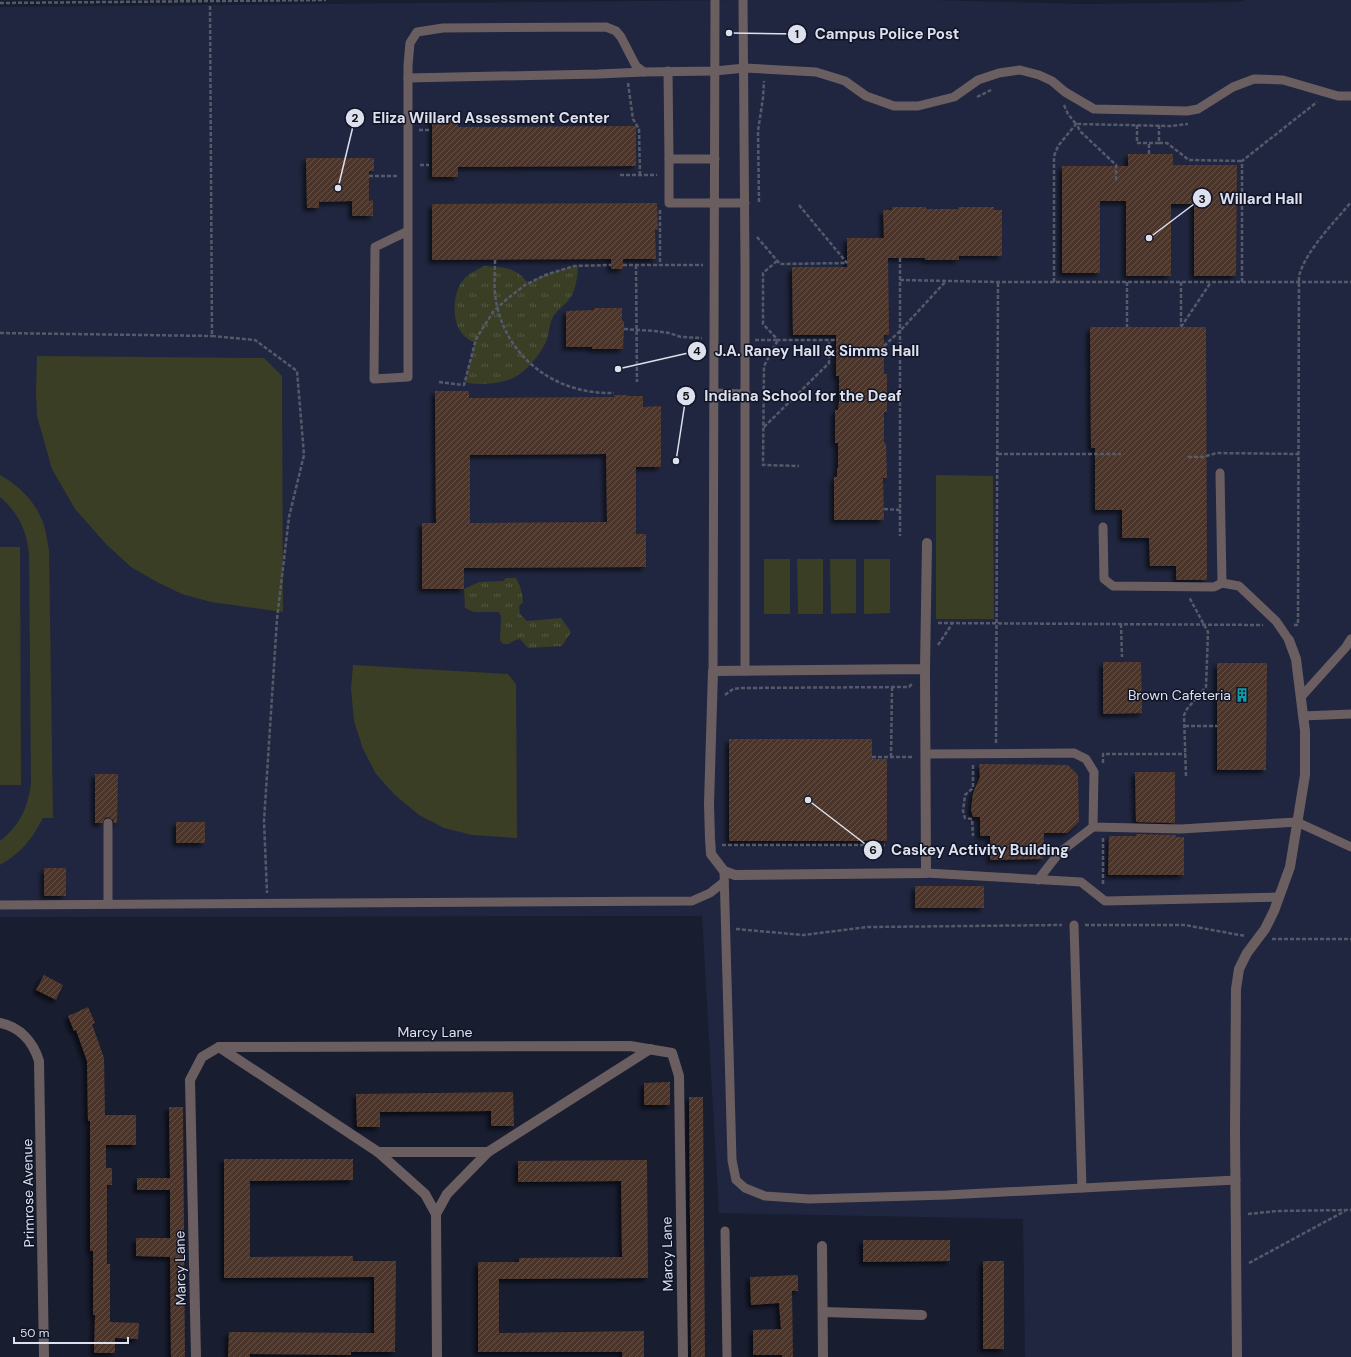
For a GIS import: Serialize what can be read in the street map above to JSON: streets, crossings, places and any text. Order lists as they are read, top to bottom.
{
  "streets": {
    "street": ["Marcy Lane", "Primrose Avenue"]
  },
  "places": {
    "other": [
      "Campus Police Post",
      "Eliza Willard Assessment Center",
      "Willard Hall",
      "J.A. Raney Hall & Simms Hall",
      "Indiana School for the Deaf",
      "Caskey Activity Building"
    ],
    "building": ["Brown Cafeteria"]
  },
  "scale_bar": "50 m"
}
